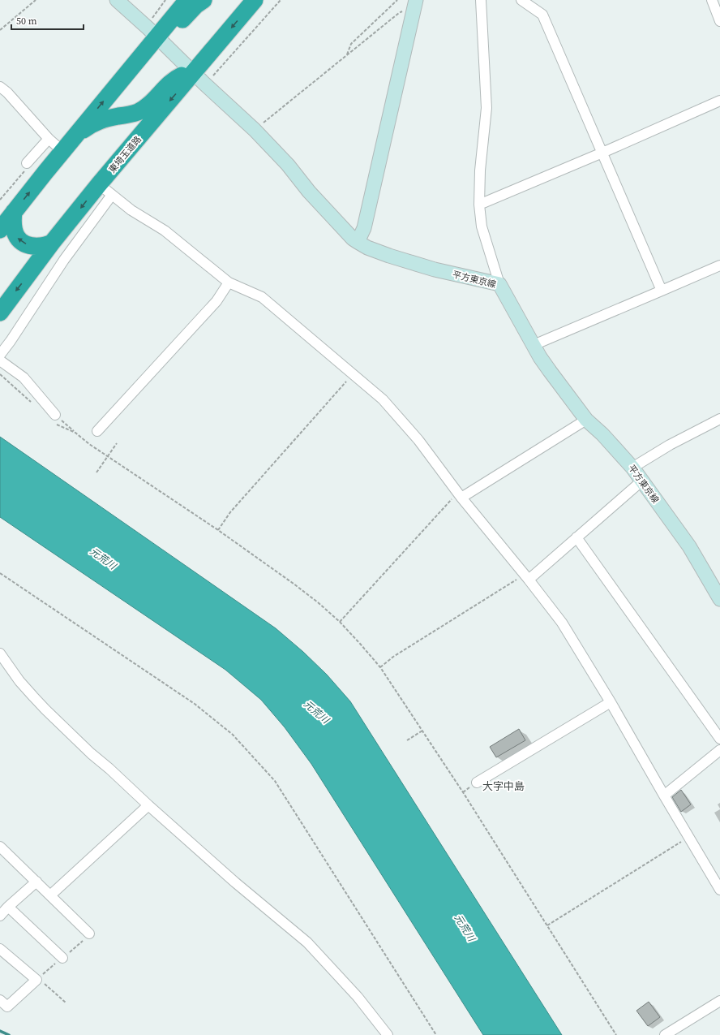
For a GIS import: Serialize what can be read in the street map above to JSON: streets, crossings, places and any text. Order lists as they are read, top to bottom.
{
  "streets": {
    "highway": ["東埼玉道路"],
    "main road": ["平方東京線"]
  },
  "crossings": [
    ["東埼玉道路", "平方東京線"]
  ],
  "districts": ["大字中島"],
  "water": ["元荒川"],
  "scale_bar": "50 m"
}
